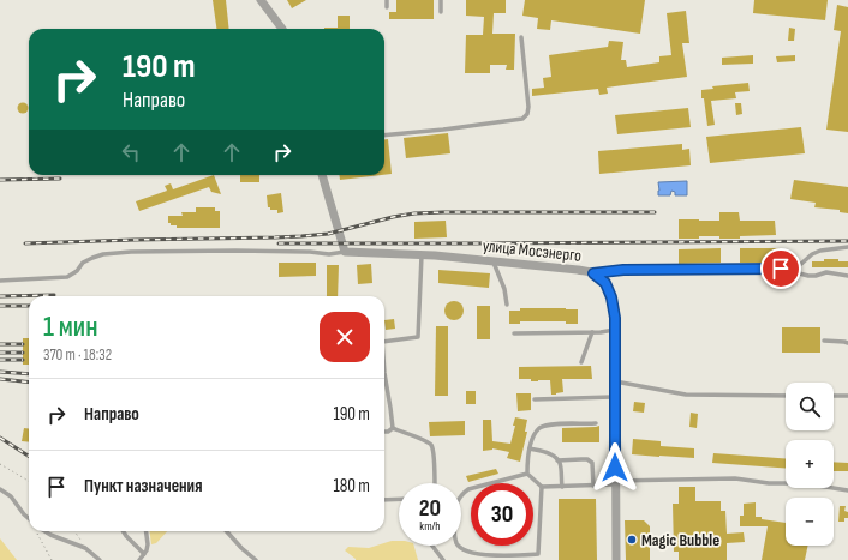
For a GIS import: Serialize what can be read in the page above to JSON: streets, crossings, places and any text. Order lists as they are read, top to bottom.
{
  "streets": {
    "street": ["улица Мосэнерго"]
  },
  "places": ["Magic Bubble"],
  "page": {
    "turn": ["190 m", "Направо"],
    "heading": ["1 мин", "370 m · 18:32"],
    "list": [
      {
        "name": "Направо",
        "value": "190 m"
      },
      {
        "name": "Пункт назначения",
        "value": "180 m"
      }
    ],
    "map_buttons": ["+", "−"],
    "speed": "20 km/h",
    "limit": "30"
  }
}
